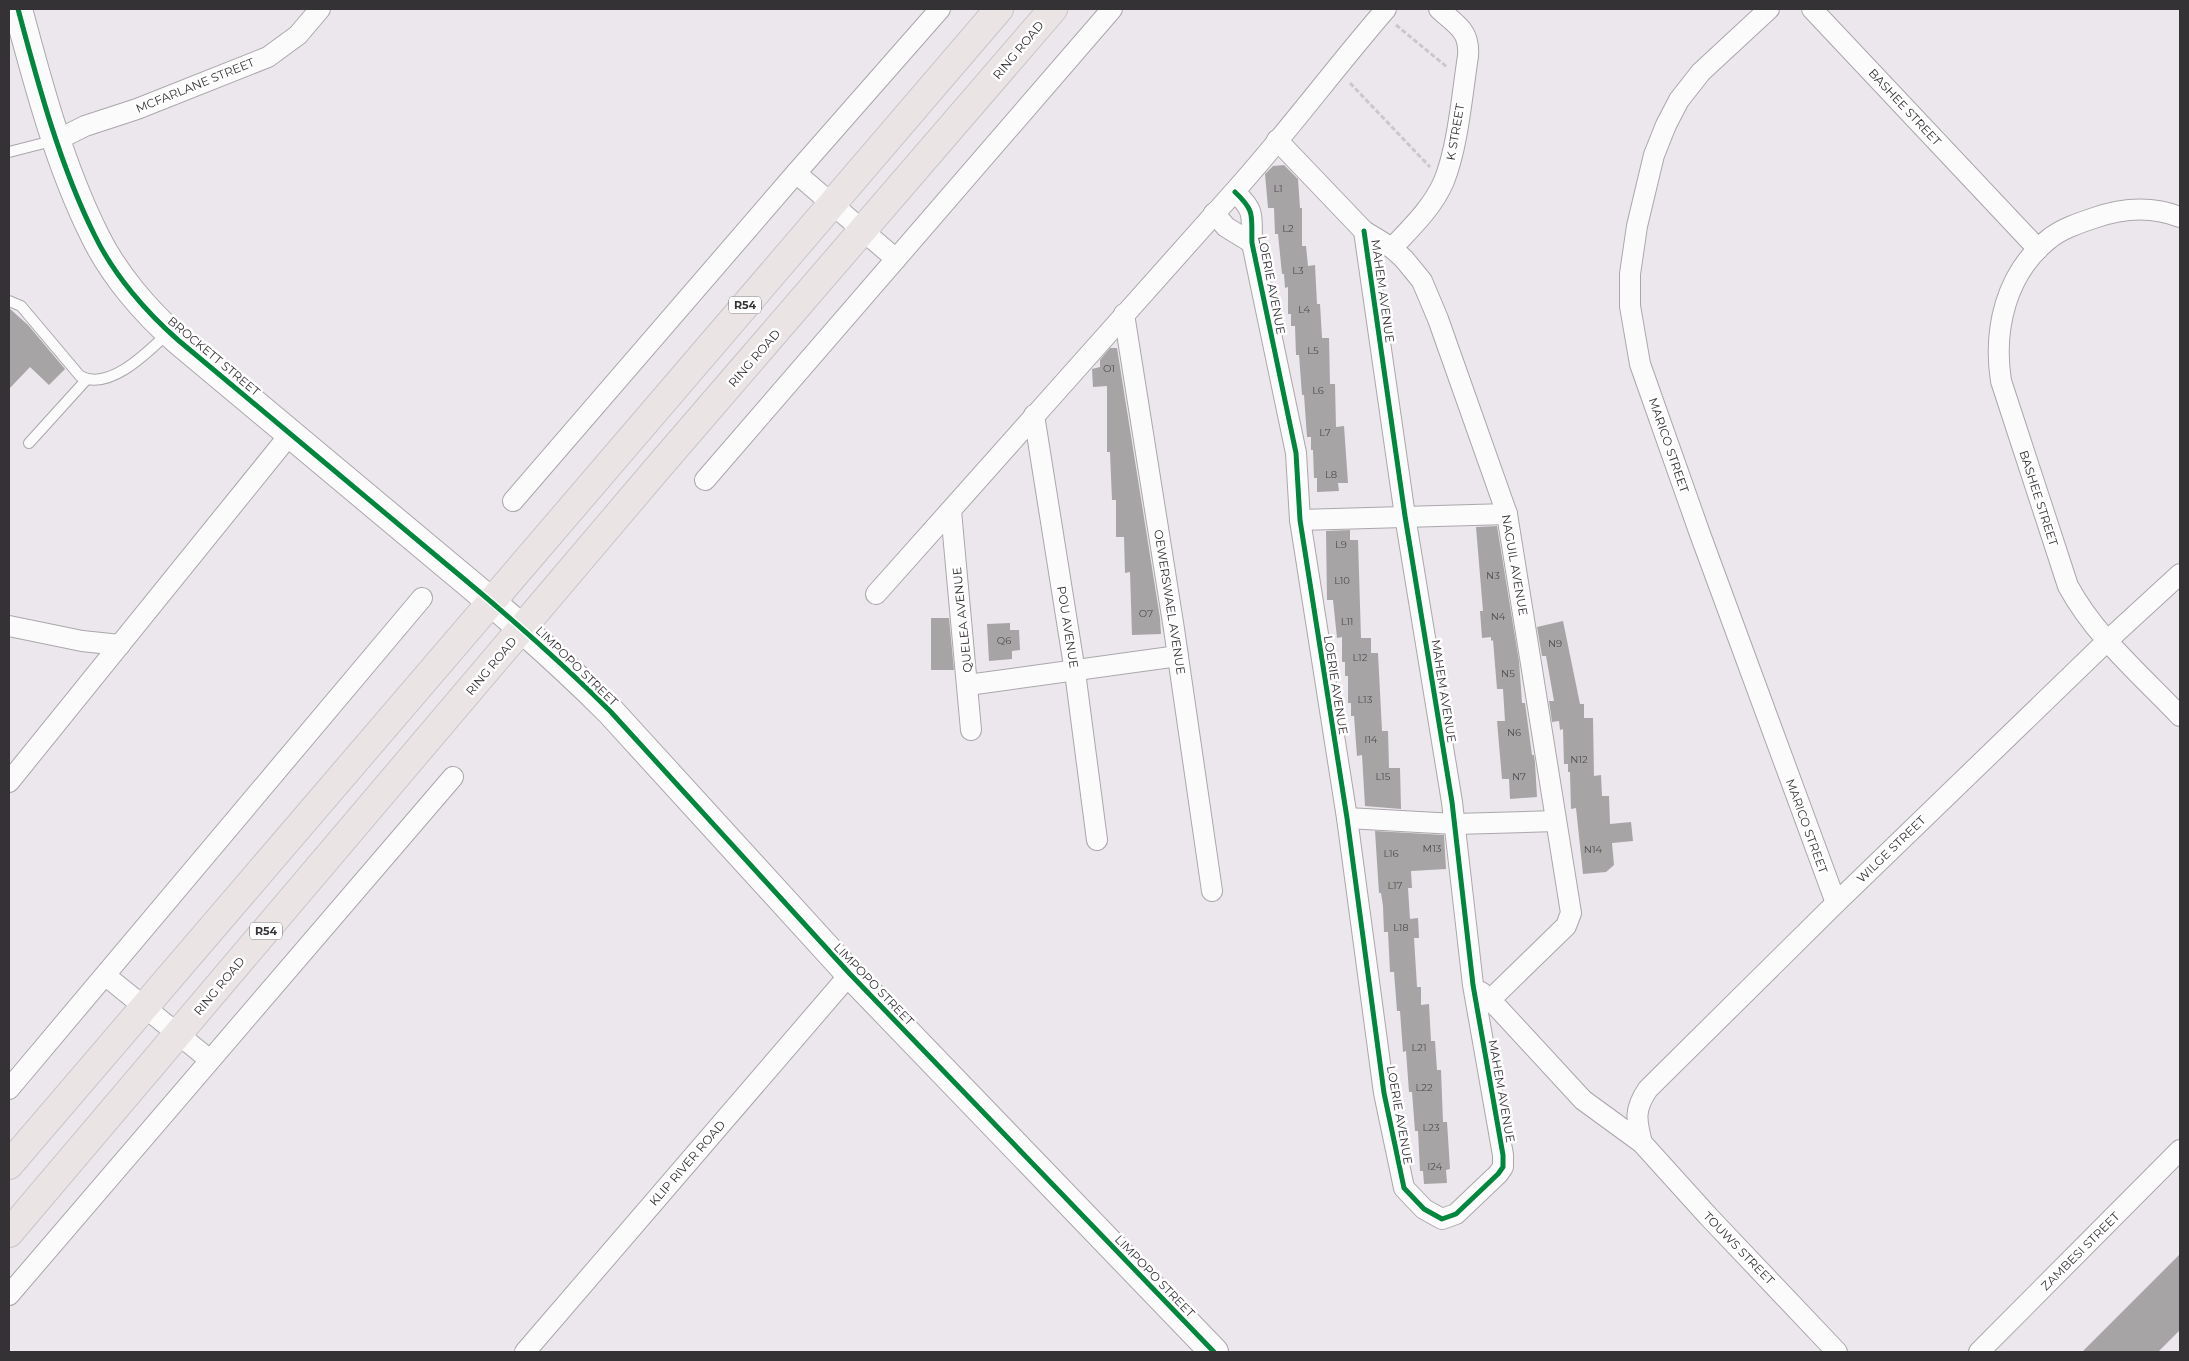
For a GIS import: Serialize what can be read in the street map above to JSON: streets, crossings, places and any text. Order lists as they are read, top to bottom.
{
  "streets": {
    "main road": ["RING ROAD", "R54"],
    "street": [
      "MCFARLANE STREET",
      "BASHEE STREET",
      "K STREET",
      "LOERIE AVENUE",
      "MAHEM AVENUE",
      "BROCKETT STREET",
      "MARICO STREET",
      "NAGUIL AVENUE",
      "OEWERSWAEL AVENUE",
      "QUELEA AVENUE",
      "POU AVENUE",
      "LIMPOPO STREET",
      "WILGE STREET",
      "KLIP RIVER ROAD",
      "TOUWS STREET",
      "ZAMBESI STREET"
    ]
  },
  "crossings": [
    ["RING ROAD", "BROCKETT STREET"],
    ["RING ROAD", "LIMPOPO STREET"],
    ["MCFARLANE STREET", "BROCKETT STREET"],
    ["BASHEE STREET", "WILGE STREET"],
    ["K STREET", "NAGUIL AVENUE"],
    ["LOERIE AVENUE", "MAHEM AVENUE"],
    ["MAHEM AVENUE", "NAGUIL AVENUE"],
    ["MAHEM AVENUE", "TOUWS STREET"],
    ["R54", "BROCKETT STREET"],
    ["BROCKETT STREET", "LIMPOPO STREET"],
    ["MARICO STREET", "WILGE STREET"],
    ["NAGUIL AVENUE", "TOUWS STREET"],
    ["LIMPOPO STREET", "KLIP RIVER ROAD"],
    ["WILGE STREET", "TOUWS STREET"]
  ],
  "house_numbers": [
    "L1",
    "L2",
    "L3",
    "L4",
    "L5",
    "O1",
    "L6",
    "L7",
    "L8",
    "L9",
    "N3",
    "L10",
    "O7",
    "N4",
    "L11",
    "Q6",
    "N9",
    "L12",
    "N5",
    "L13",
    "N6",
    "l14",
    "N12",
    "L15",
    "N7",
    "M13",
    "N14",
    "L16",
    "L17",
    "L18",
    "L21",
    "L22",
    "L23",
    "l24"
  ]
}
